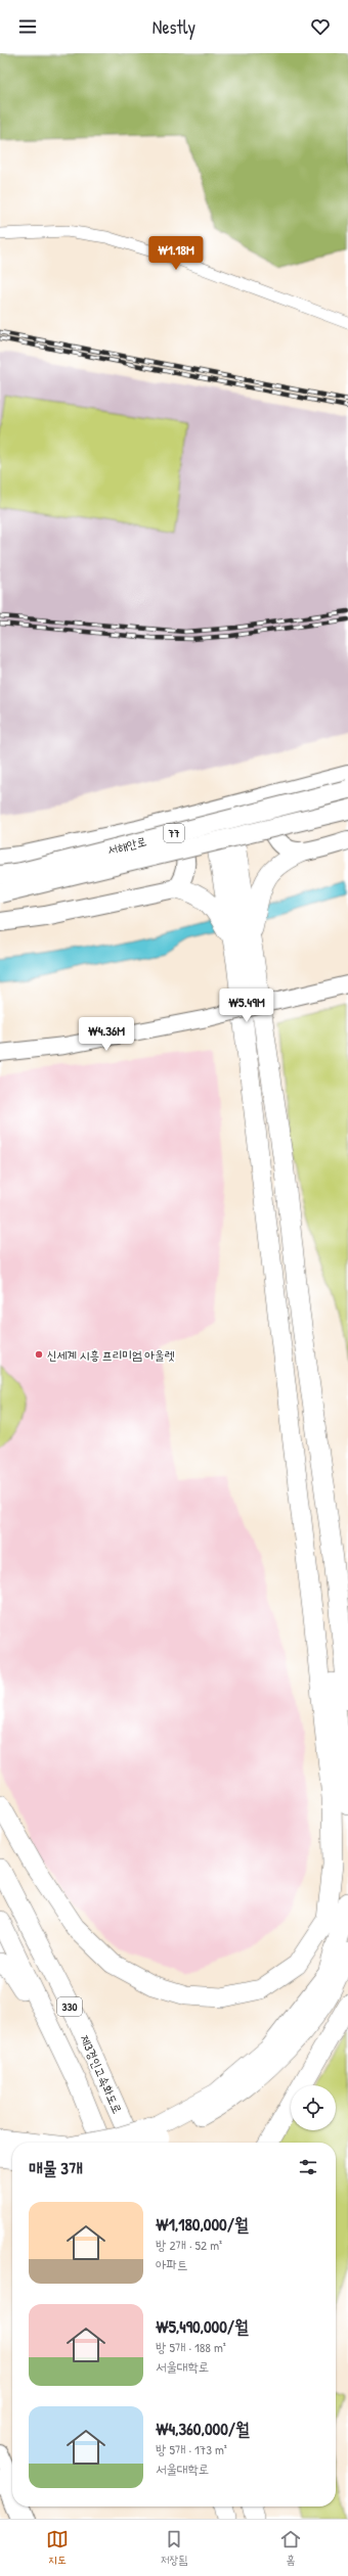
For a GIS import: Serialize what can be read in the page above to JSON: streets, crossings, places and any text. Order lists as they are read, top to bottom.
{
  "streets": {
    "highway": ["330", "제3경인고속화도로"],
    "main road": ["77", "서해안로"]
  },
  "places": ["신세계 시흥 프리미엄 아울렛"],
  "page": {
    "header": "Nestly",
    "price": ["₩1.18M", "₩5.49M", "₩4.36M"],
    "heading": "매물 3개",
    "list": [
      {
        "name": "₩1,180,000/월",
        "note": "방 2개 · 52 m² · 아파트"
      },
      {
        "name": "₩5,490,000/월",
        "note": "방 5개 · 188 m² · 서울대학로"
      },
      {
        "name": "₩4,360,000/월",
        "note": "방 5개 · 173 m² · 서울대학로"
      }
    ],
    "tabs": ["지도", "저장됨", "홈"]
  }
}
